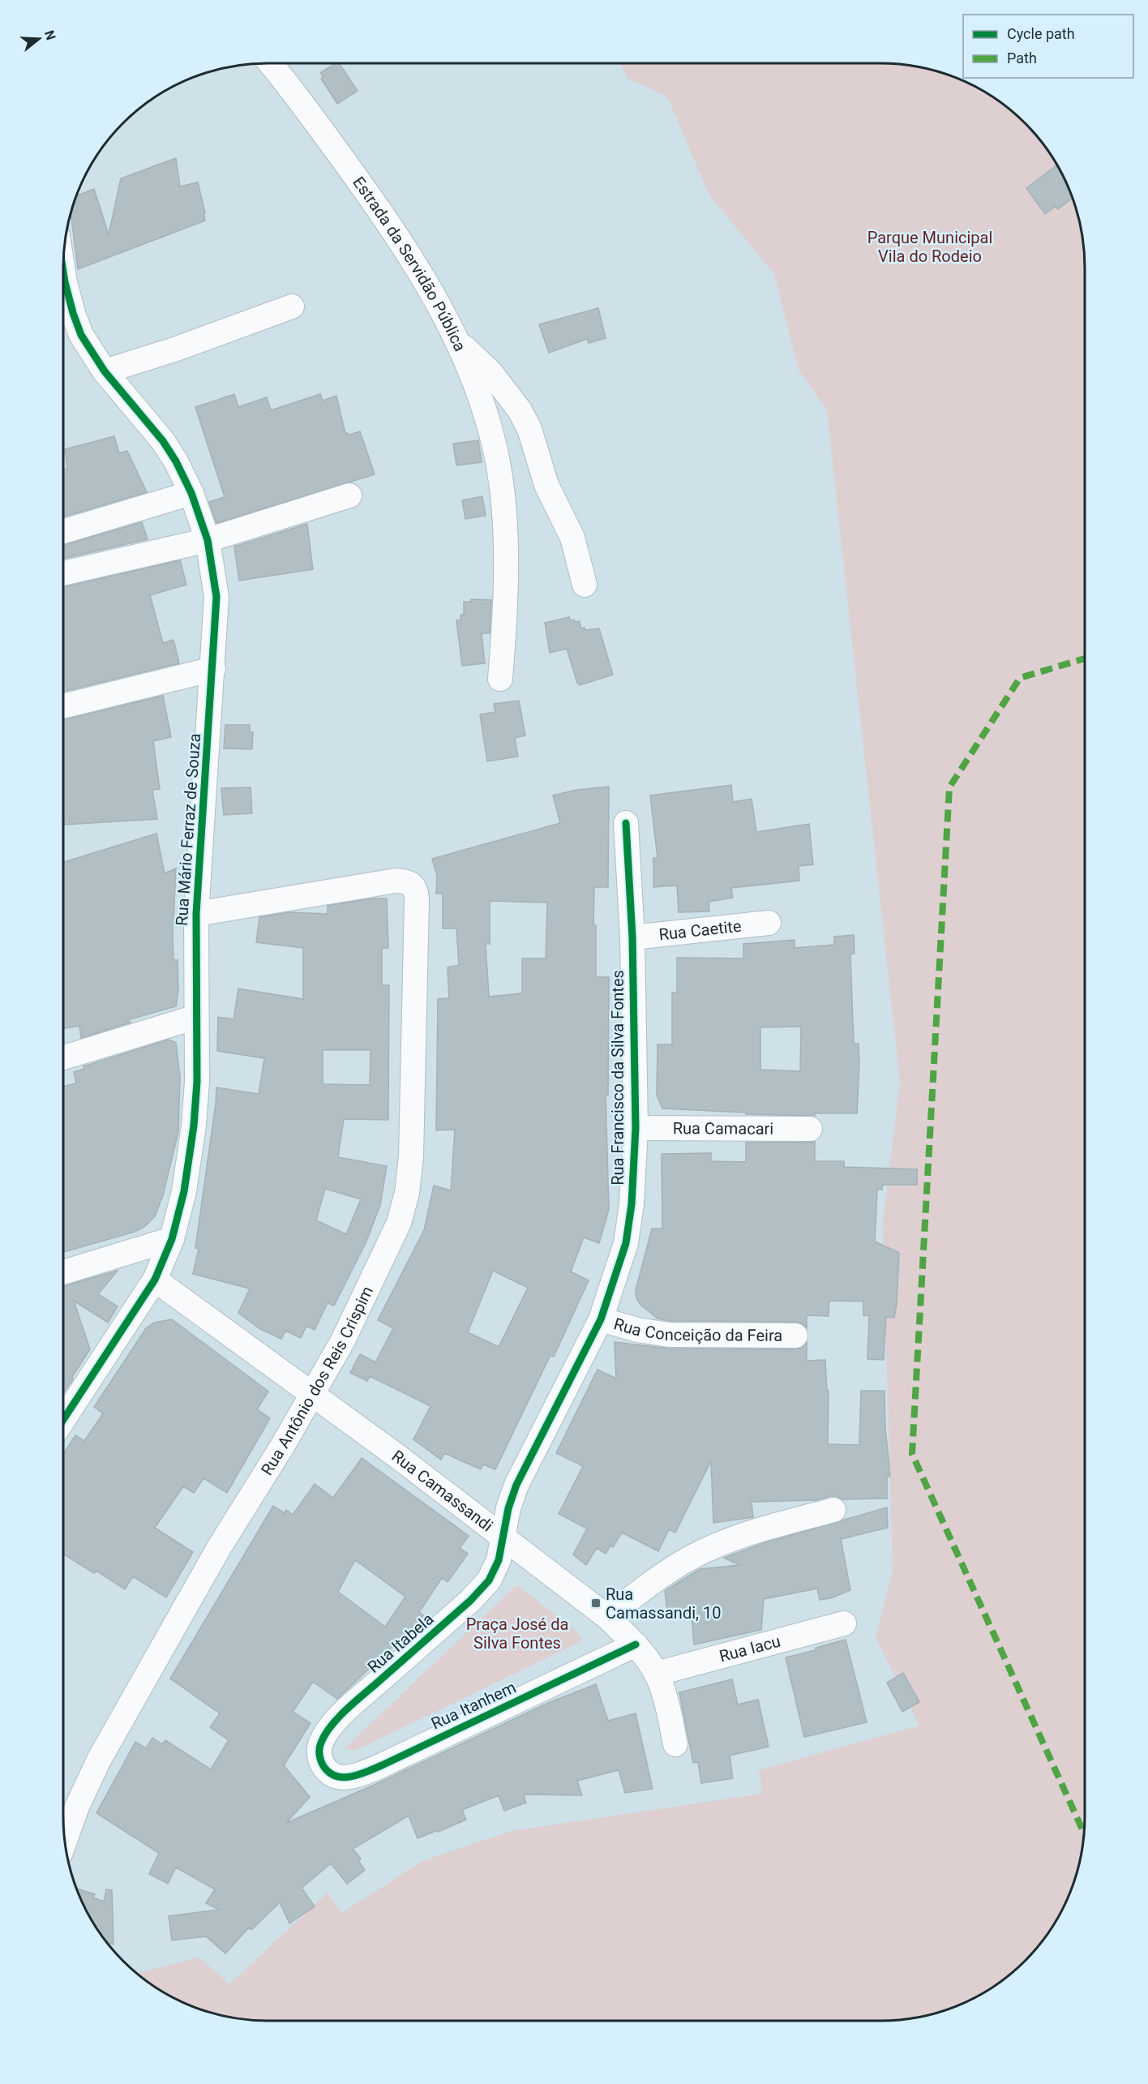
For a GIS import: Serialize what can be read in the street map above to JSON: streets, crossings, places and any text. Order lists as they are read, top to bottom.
{
  "streets": {
    "street": [
      "Estrada da Servidão Pública",
      "Rua Mário Ferraz de Souza",
      "Rua Caetite",
      "Rua Francisco da Silva Fontes",
      "Rua Camacari",
      "Rua Conceição da Feira",
      "Rua Antônio dos Reis Crispim",
      "Rua Camassandi",
      "Rua Itabela",
      "Rua Iacu",
      "Rua Itanhem"
    ]
  },
  "crossings": [
    ["Rua Mário Ferraz de Souza", "Rua Antônio dos Reis Crispim"],
    ["Rua Mário Ferraz de Souza", "Rua Camassandi"],
    ["Rua Caetite", "Rua Francisco da Silva Fontes"],
    ["Rua Francisco da Silva Fontes", "Rua Camacari"],
    ["Rua Francisco da Silva Fontes", "Rua Conceição da Feira"],
    ["Rua Francisco da Silva Fontes", "Rua Camassandi"],
    ["Rua Francisco da Silva Fontes", "Rua Itabela"],
    ["Rua Antônio dos Reis Crispim", "Rua Camassandi"],
    ["Rua Camassandi", "Rua Itabela"],
    ["Rua Camassandi", "Rua Iacu"],
    ["Rua Camassandi", "Rua Itanhem"],
    ["Rua Itabela", "Rua Itanhem"]
  ],
  "parks": ["Parque Municipal Vila do Rodeio", "Praça José da Silva Fontes"],
  "places": {
    "transit": ["Rua Camassandi, 10"]
  },
  "legend": ["Cycle path", "Path"],
  "north": "right"
}
